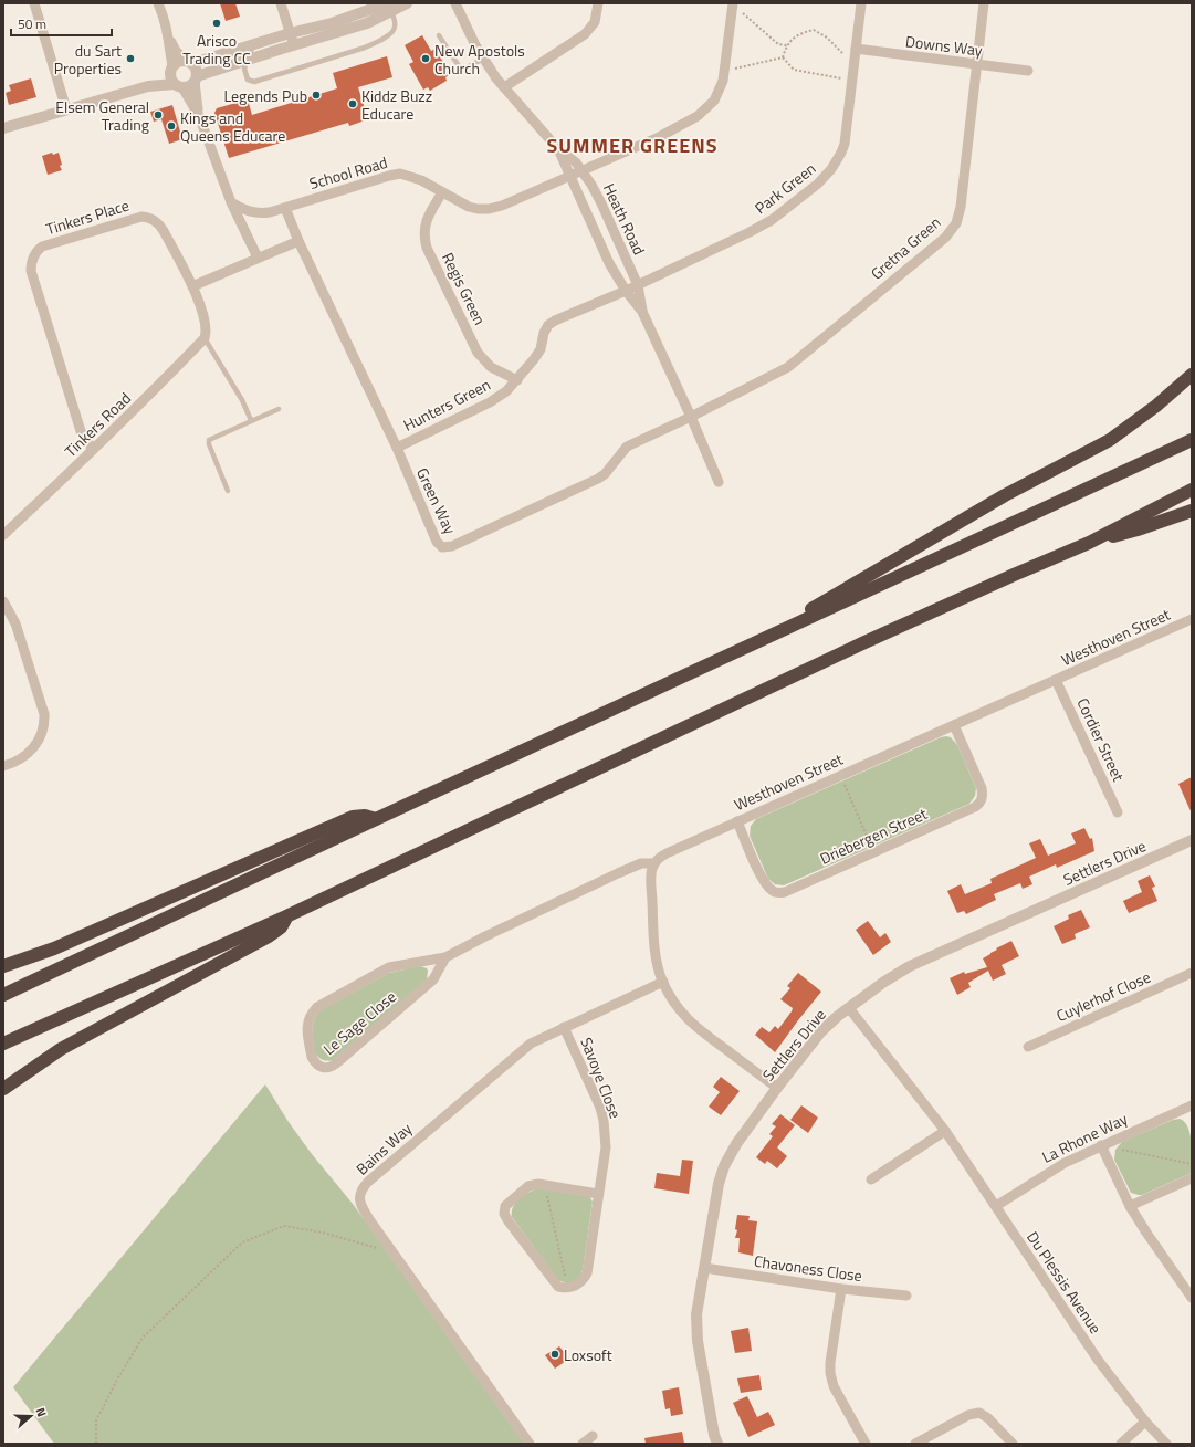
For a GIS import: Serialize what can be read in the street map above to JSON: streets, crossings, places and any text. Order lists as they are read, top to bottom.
{
  "streets": {
    "street": [
      "Downs Way",
      "School Road",
      "Park Green",
      "Tinkers Place",
      "Heath Road",
      "Gretna Green",
      "Regis Green",
      "Hunters Green",
      "Tinkers Road",
      "Green Way",
      "Westhoven Street",
      "Cordier Street",
      "Driebergen Street",
      "Settlers Drive",
      "Cuylerhof Close",
      "Le Sage Close",
      "Savoye Close",
      "La Rhone Way",
      "Bains Way",
      "Chavoness Close",
      "Du Plessis Avenue"
    ]
  },
  "crossings": [
    ["Downs Way", "Park Green"],
    ["Downs Way", "Gretna Green"],
    ["School Road", "Heath Road"],
    ["School Road", "Regis Green"],
    ["School Road", "Green Way"],
    ["Park Green", "Heath Road"],
    ["Park Green", "Hunters Green"],
    ["Tinkers Place", "Tinkers Road"],
    ["Heath Road", "Gretna Green"],
    ["Heath Road", "Hunters Green"],
    ["Heath Road", "Green Way"],
    ["Gretna Green", "Green Way"],
    ["Regis Green", "Hunters Green"],
    ["Hunters Green", "Green Way"],
    ["Westhoven Street", "Cordier Street"],
    ["Westhoven Street", "Driebergen Street"],
    ["Westhoven Street", "Le Sage Close"],
    ["Settlers Drive", "Chavoness Close"],
    ["Settlers Drive", "Du Plessis Avenue"],
    ["Savoye Close", "Bains Way"],
    ["La Rhone Way", "Du Plessis Avenue"]
  ],
  "districts": ["SUMMER GREENS"],
  "places": [
    "Arisco Trading CC",
    "du Sart Properties",
    "New Apostols Church",
    "Legends Pub",
    "Kiddz Buzz Educare",
    "Elsem General Trading",
    "Kings and Queens Educare",
    "Loxsoft"
  ],
  "scale_bar": "50 m",
  "north": "right"
}
